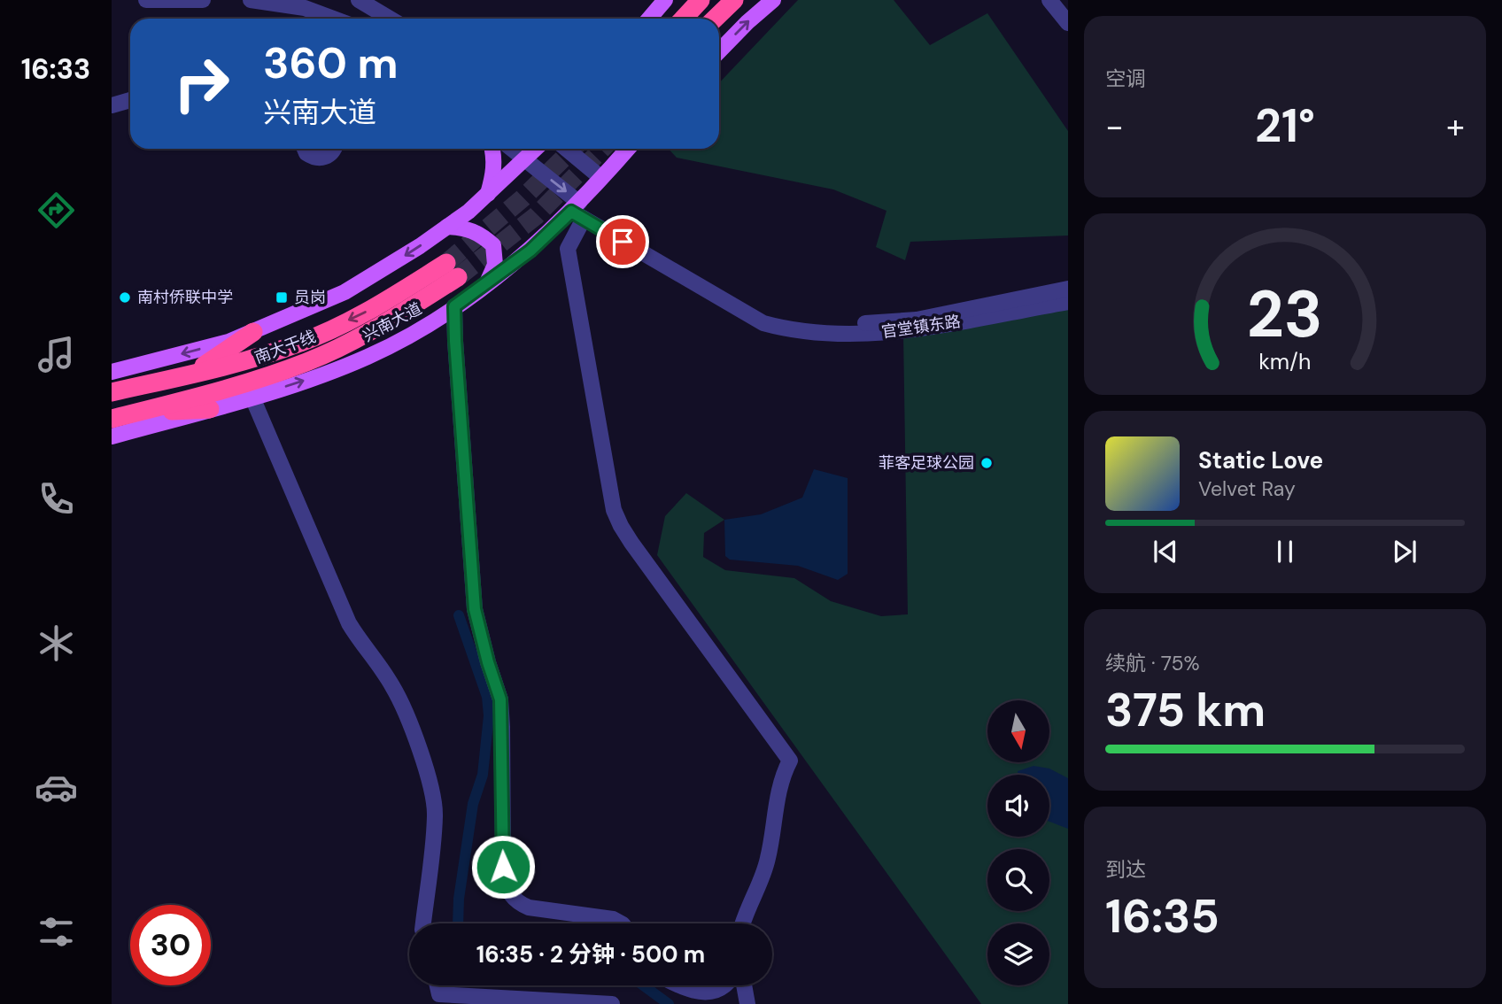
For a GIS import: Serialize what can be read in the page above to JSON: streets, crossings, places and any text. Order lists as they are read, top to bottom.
{
  "streets": {
    "highway": ["南大干线"],
    "main road": ["兴南大道"],
    "street": ["官堂镇东路"]
  },
  "crossings": [
    ["兴南大道", "官堂镇东路"]
  ],
  "places": {
    "other": ["南村侨联中学", "菲客足球公园"],
    "transit": ["员岗"]
  },
  "north": "bottom",
  "page": {
    "tabs": "16:33",
    "tile": [
      "空调",
      ["续航 · 75%", "375 km"],
      ["到达", "16:35"]
    ],
    "turn": ["360 m", "兴南大道"],
    "heat": ["−", "21°", "+"],
    "song": ["Static Love", "Velvet Ray"],
    "limit": "30",
    "trip": "16:35 · 2 分钟 · 500 m",
    "gauge": ["23", "km/h"]
  }
}
